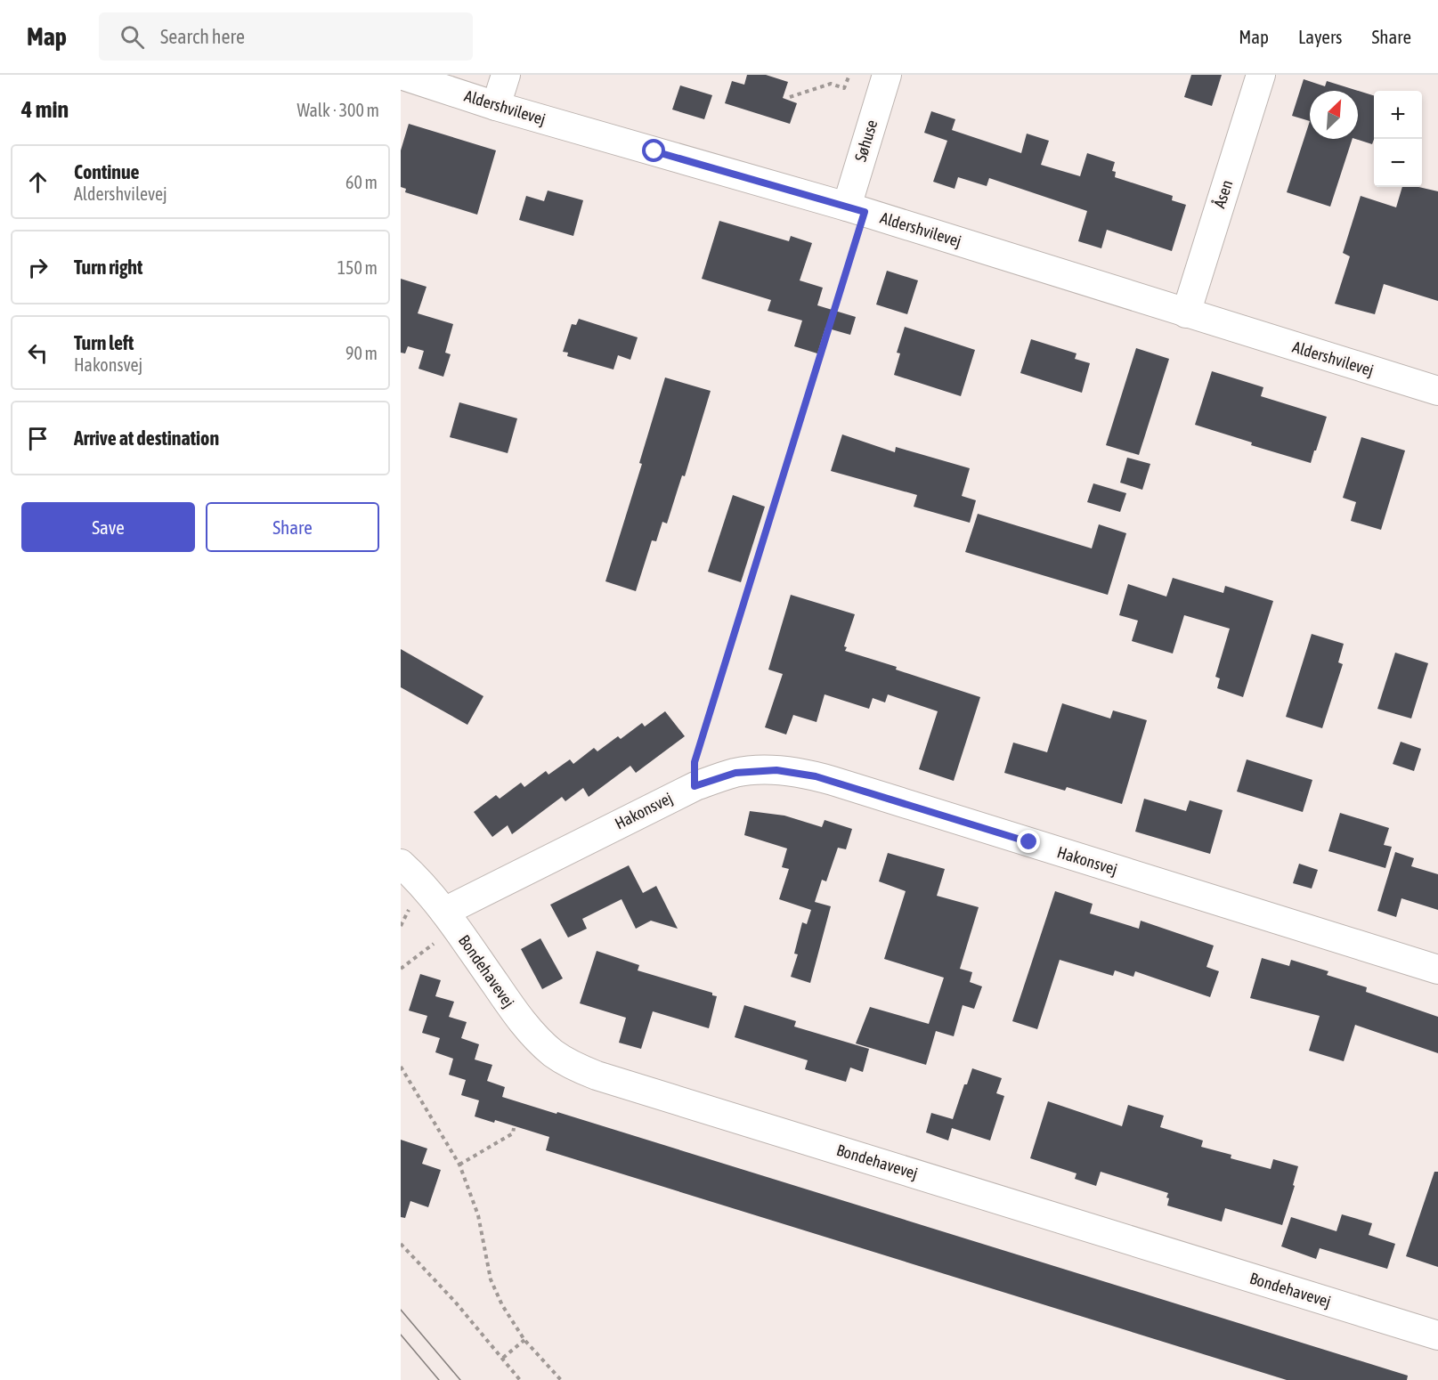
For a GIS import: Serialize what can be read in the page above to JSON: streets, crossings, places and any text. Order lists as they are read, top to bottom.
{
  "streets": {
    "street": [
      "Aldershvilevej",
      "Søhuse",
      "Åsen",
      "Hakonsvej",
      "Bondehavevej"
    ]
  },
  "crossings": [
    ["Aldershvilevej", "Søhuse"],
    ["Aldershvilevej", "Åsen"],
    ["Hakonsvej", "Bondehavevej"]
  ],
  "north": "top right",
  "page": {
    "header": "Map",
    "search": "Search here",
    "nav": ["Map", "Layers", "Share"],
    "heading": ["4 min", "Walk · 300 m"],
    "map_buttons": ["+", "−"],
    "list": [
      ["Continue", "Aldershvilevej", "60 m"],
      ["Turn right", "150 m"],
      ["Turn left", "Hakonsvej", "90 m"],
      "Arrive at destination"
    ],
    "buttons": ["Save", "Share"]
  }
}
